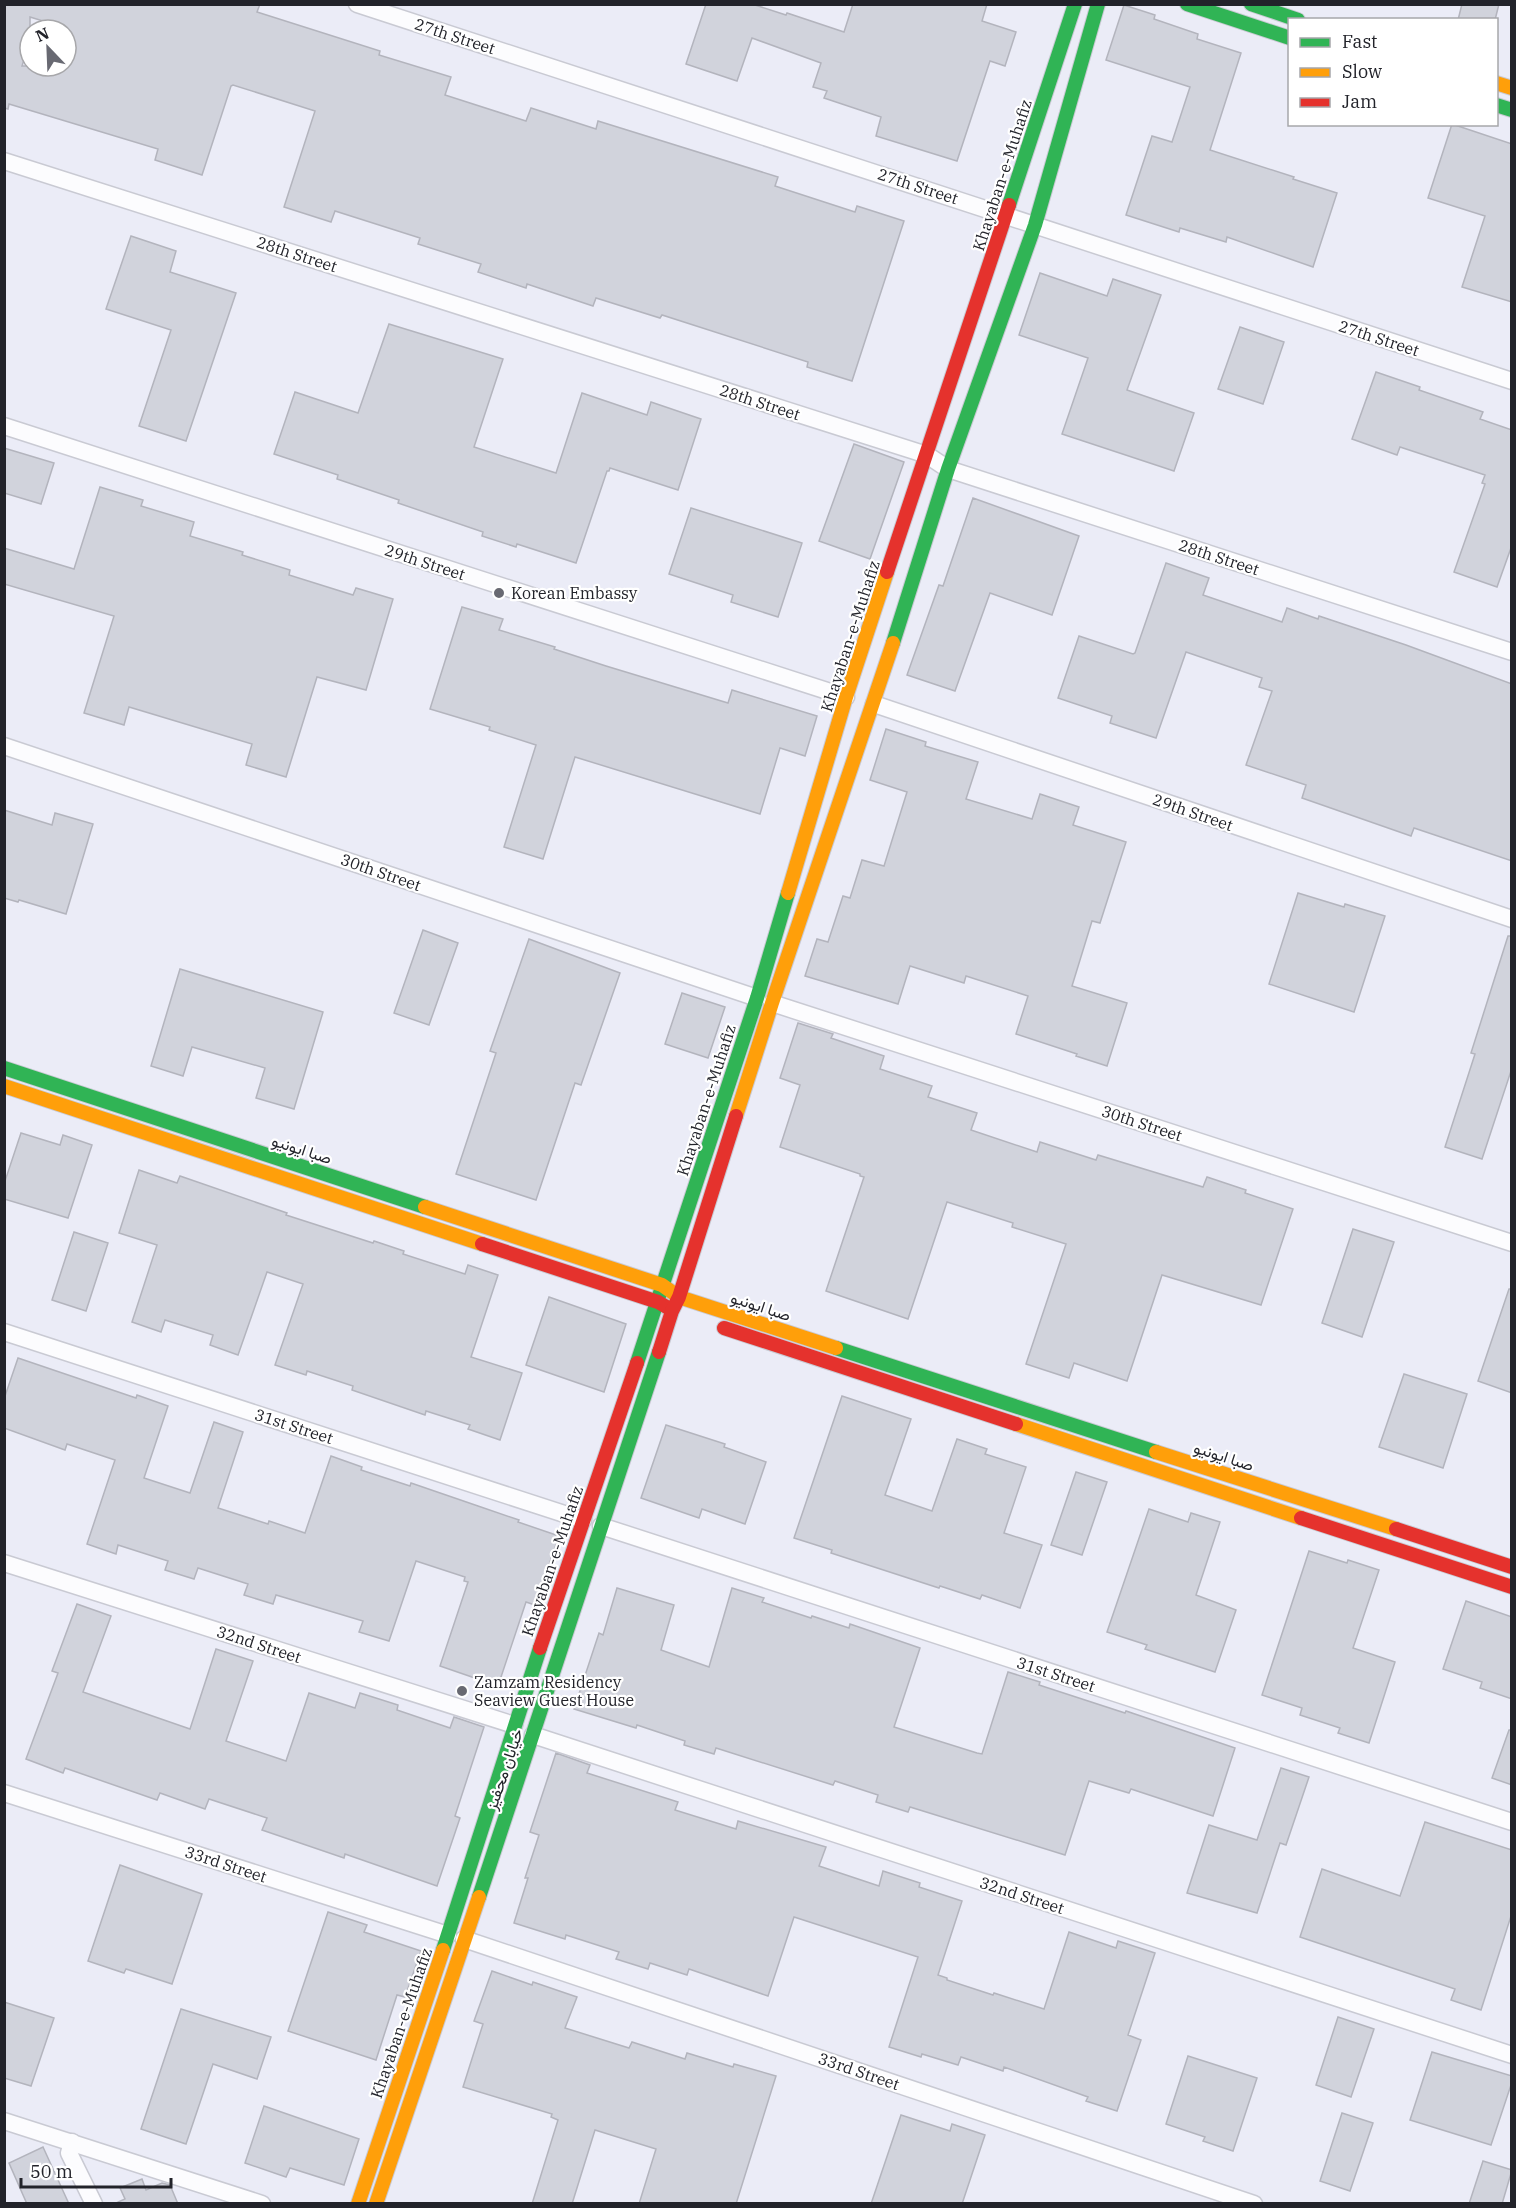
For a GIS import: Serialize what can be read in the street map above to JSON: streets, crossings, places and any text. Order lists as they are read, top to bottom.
{
  "streets": {
    "street": [
      "27th Street",
      "Khayaban-e-Muhafiz",
      "28th Street",
      "29th Street",
      "30th Street",
      "صبا ایونیو",
      "31st Street",
      "32nd Street",
      "خیابان محفیز",
      "33rd Street"
    ]
  },
  "crossings": [
    ["27th Street", "Khayaban-e-Muhafiz"],
    ["Khayaban-e-Muhafiz", "28th Street"],
    ["Khayaban-e-Muhafiz", "29th Street"],
    ["Khayaban-e-Muhafiz", "30th Street"],
    ["Khayaban-e-Muhafiz", "صبا ایونیو"],
    ["Khayaban-e-Muhafiz", "31st Street"],
    ["Khayaban-e-Muhafiz", "32nd Street"],
    ["Khayaban-e-Muhafiz", "خیابان محفیز"],
    ["Khayaban-e-Muhafiz", "33rd Street"],
    ["صبا ایونیو", "خیابان محفیز"],
    ["31st Street", "خیابان محفیز"],
    ["32nd Street", "خیابان محفیز"],
    ["خیابان محفیز", "33rd Street"]
  ],
  "places": ["Korean Embassy", "Zamzam Residency Seaview Guest House"],
  "legend": ["Fast", "Slow", "Jam"],
  "scale_bar": "50 m",
  "north": "top left"
}
